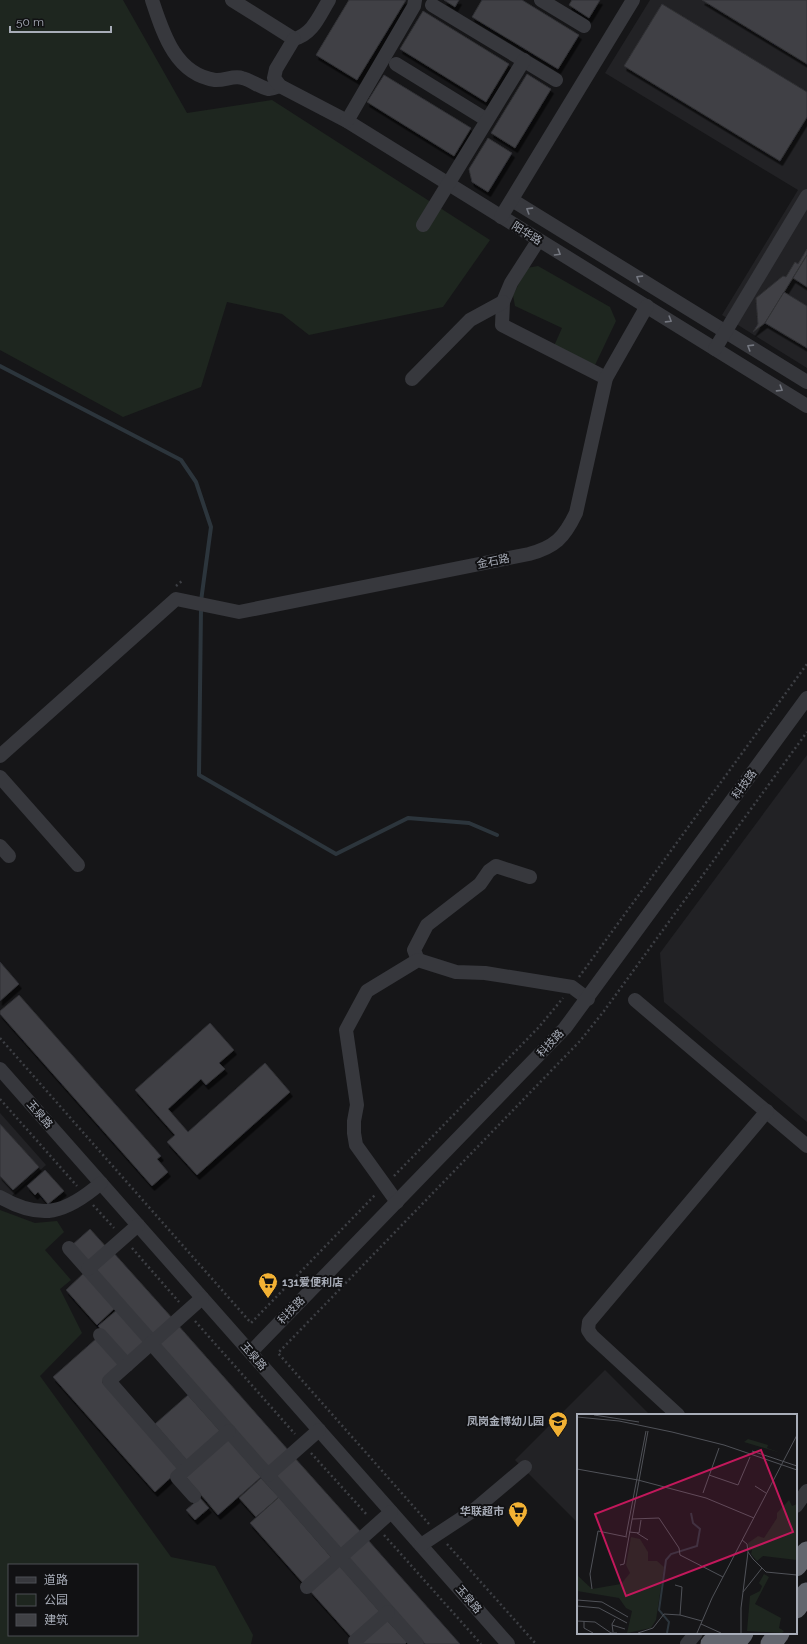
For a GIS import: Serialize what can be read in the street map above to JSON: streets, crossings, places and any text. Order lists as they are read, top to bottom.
{
  "streets": {
    "street": [
      "阳华路",
      "金石路",
      "科技路",
      "玉泉路"
    ]
  },
  "crossings": [
    ["阳华路", "金石路"],
    ["科技路", "玉泉路"]
  ],
  "places": {
    "supermarket": ["131爱便利店", "华联超市"],
    "school or university": ["凤岗金博幼儿园"]
  },
  "legend": ["道路", "公园", "建筑"],
  "scale_bar": "50 m"
}
